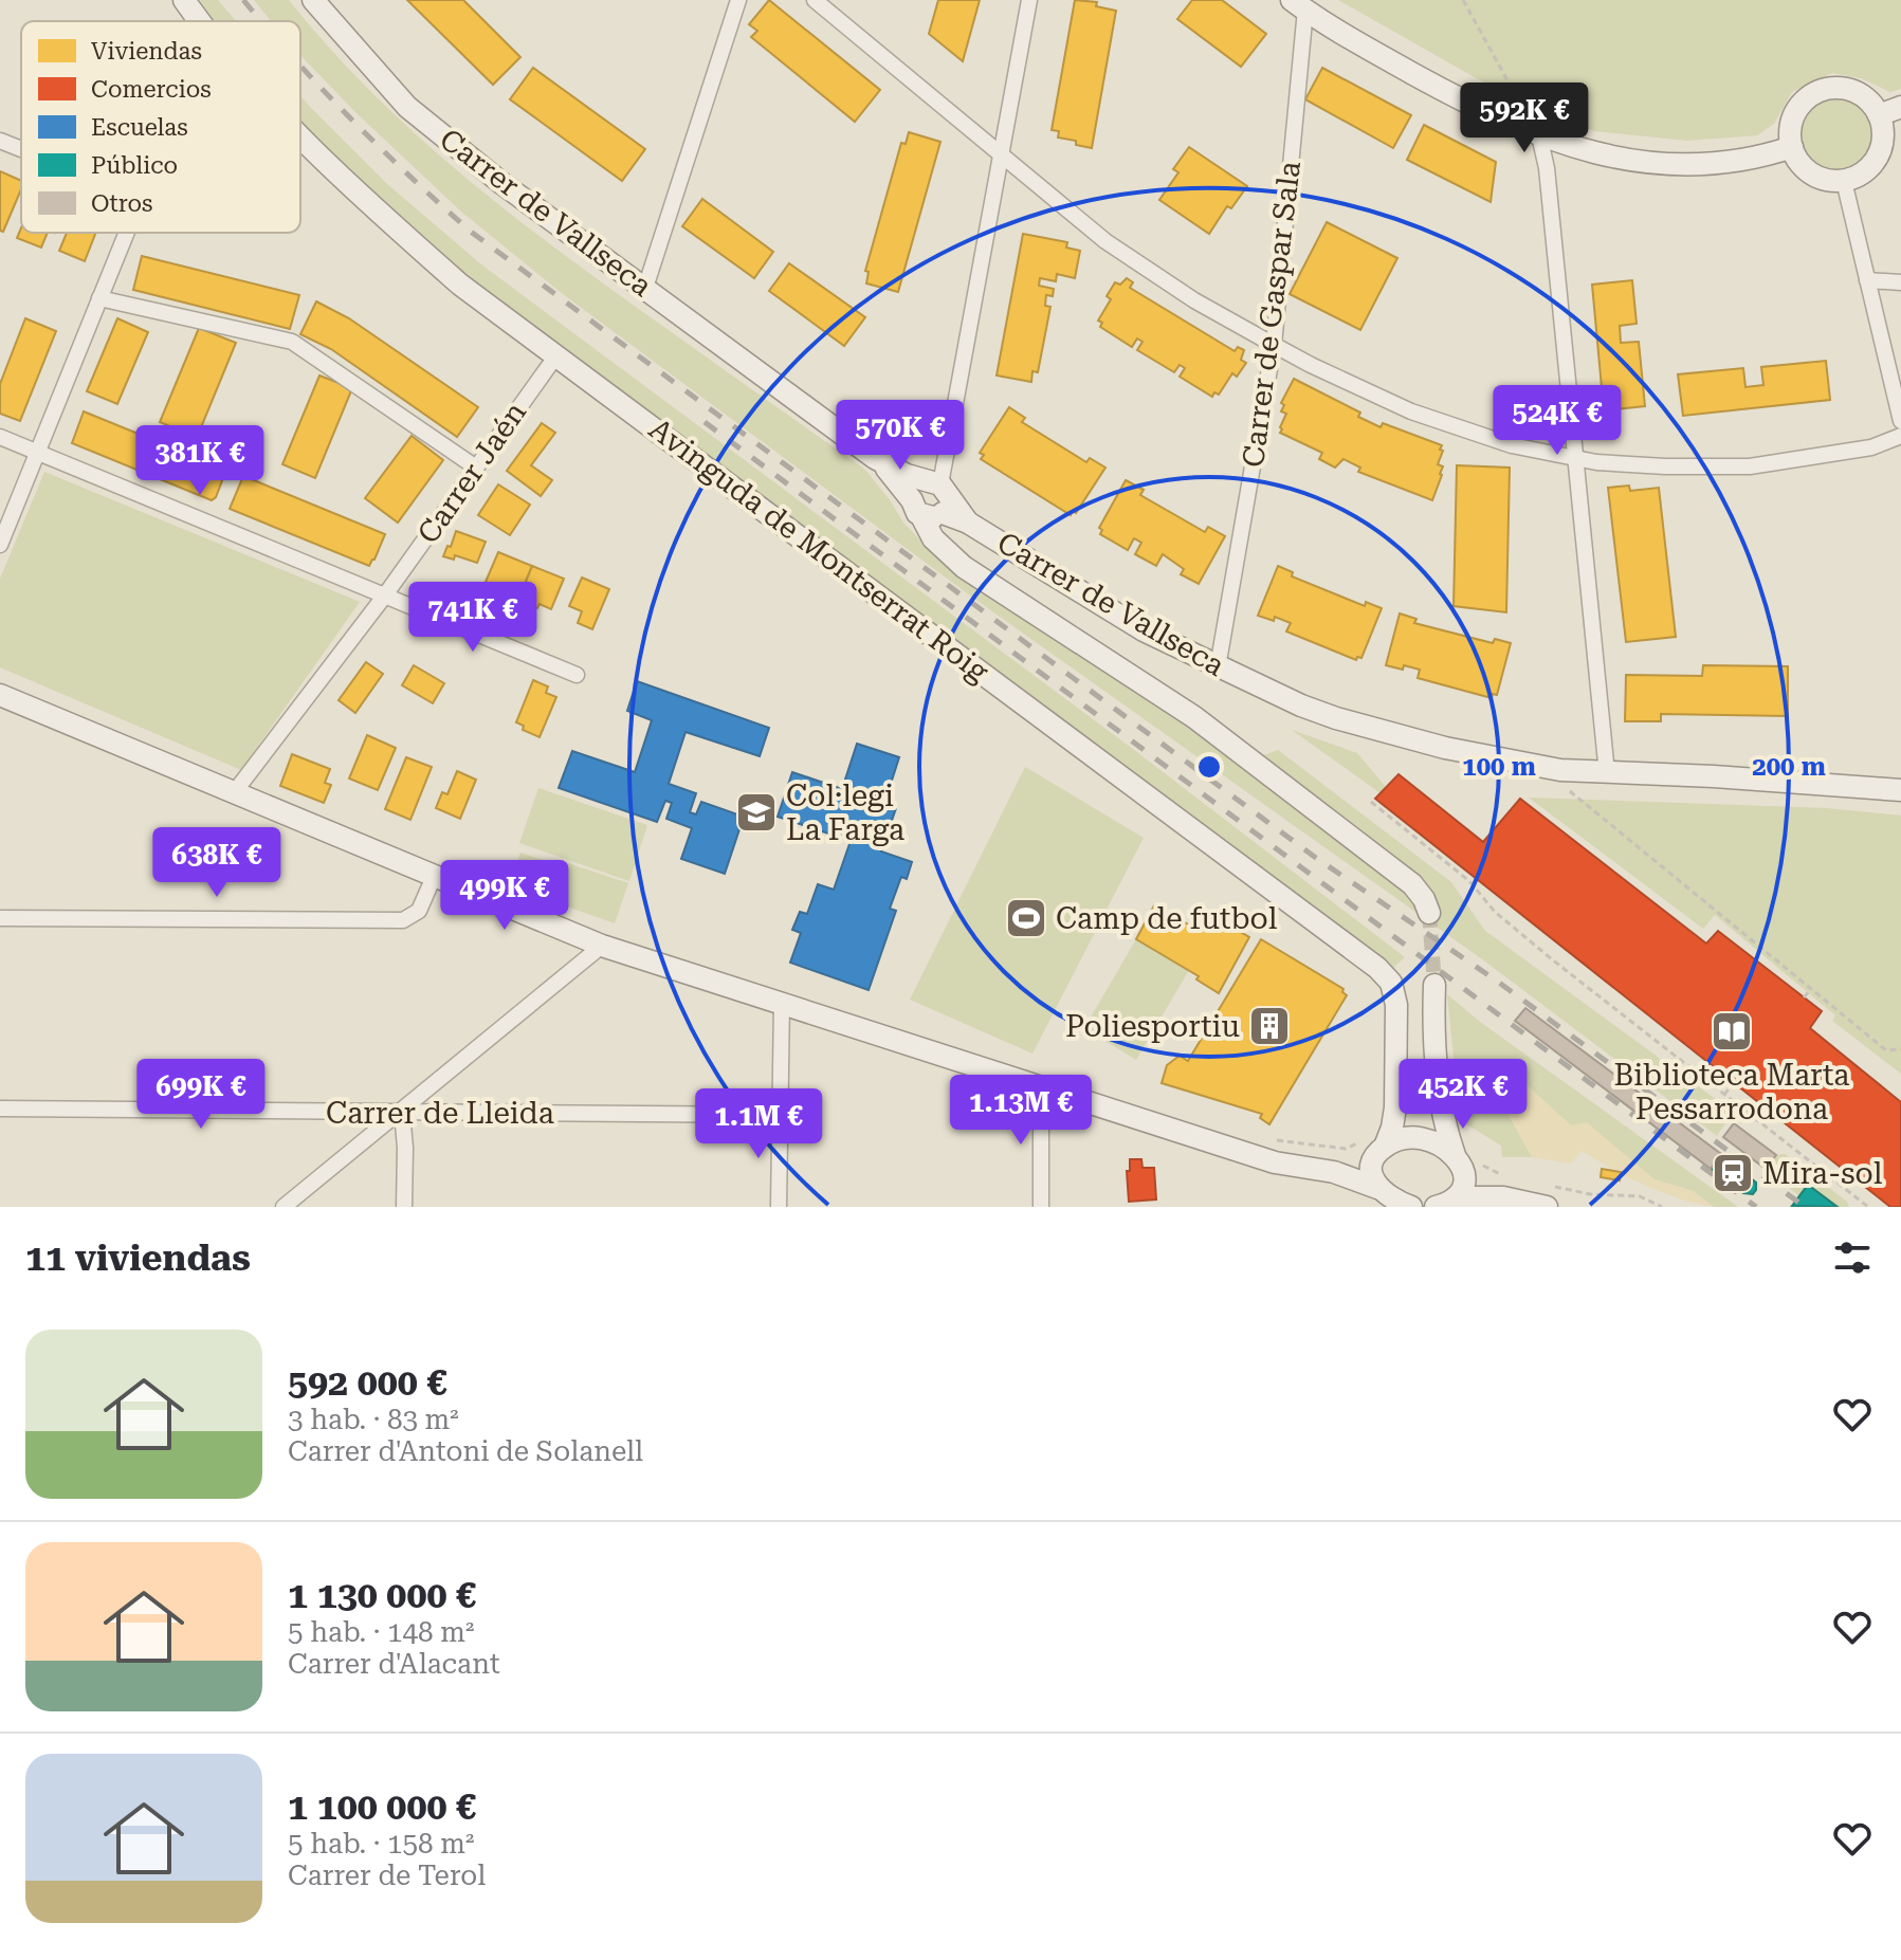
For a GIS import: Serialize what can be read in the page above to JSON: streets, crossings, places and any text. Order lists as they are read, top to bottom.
{
  "streets": {
    "street": [
      "Carrer de Vallseca",
      "Carrer de Gaspar Sala",
      "Carrer Jaén",
      "Avinguda de Montserrat Roig",
      "Carrer de Lleida"
    ]
  },
  "crossings": [
    ["Carrer de Vallseca", "Carrer de Gaspar Sala"],
    ["Carrer Jaén", "Avinguda de Montserrat Roig"]
  ],
  "places": {
    "school or university": ["Col·legi La Farga"],
    "sports": ["Camp de futbol"],
    "building": ["Poliesportiu"],
    "library": ["Biblioteca Marta Pessarrodona"],
    "station": ["Mira-sol"]
  },
  "legend": [
    "Viviendas",
    "Comercios",
    "Escuelas",
    "Público",
    "Otros"
  ],
  "page": {
    "price": [
      "592K €",
      "524K €",
      "570K €",
      "381K €",
      "741K €",
      "638K €",
      "499K €",
      "699K €",
      "452K €",
      "1.13M €",
      "1.1M €"
    ],
    "heading": "11 viviendas",
    "list": [
      {
        "name": "592 000 €",
        "note": "3 hab. · 83 m² · Carrer d'Antoni de Solanell"
      },
      {
        "name": "1 130 000 €",
        "note": "5 hab. · 148 m² · Carrer d'Alacant"
      },
      {
        "name": "1 100 000 €",
        "note": "5 hab. · 158 m² · Carrer de Terol"
      }
    ]
  },
  "rings": ["100 m", "200 m"]
}
